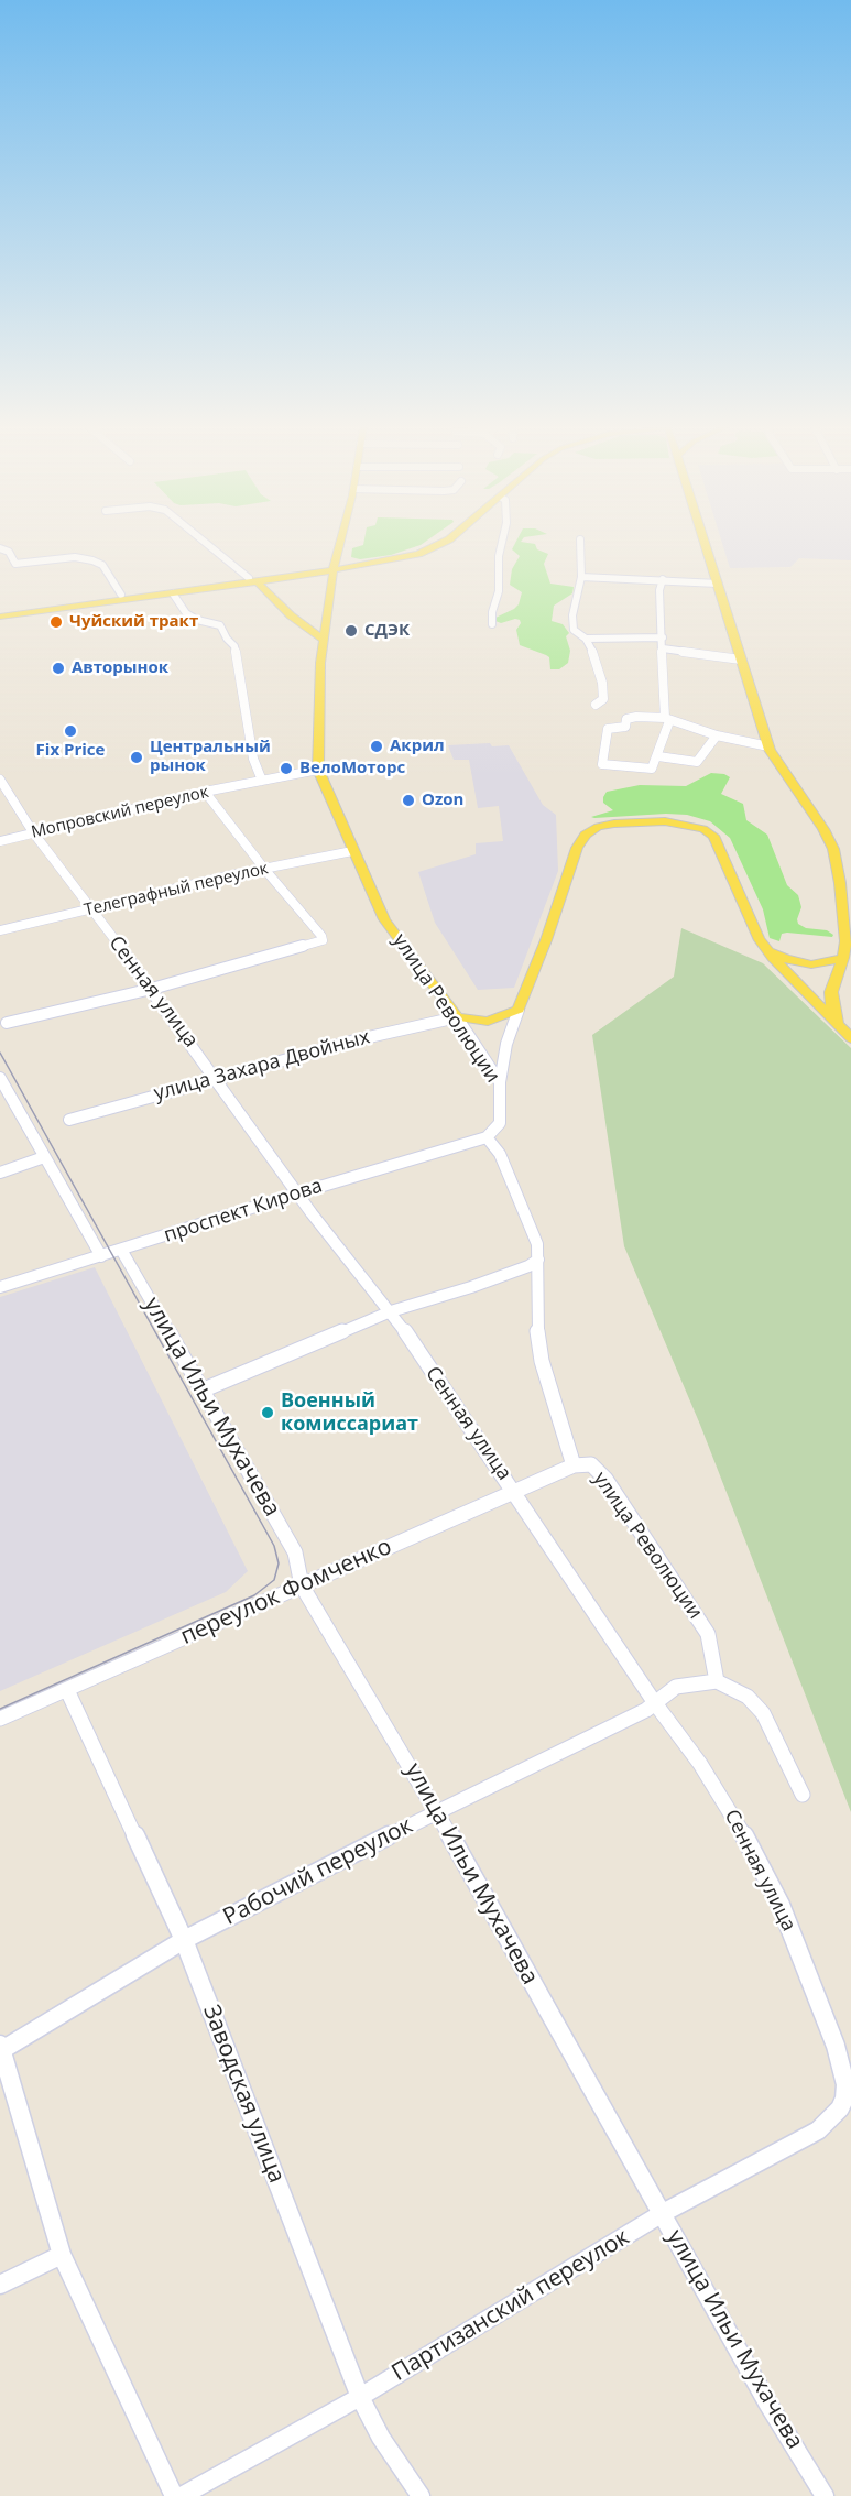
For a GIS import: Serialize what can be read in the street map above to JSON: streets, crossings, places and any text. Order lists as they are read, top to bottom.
{
  "streets": {
    "main road": ["улица Революции"],
    "street": [
      "Мопровский переулок",
      "Телеграфный переулок",
      "Сенная улица",
      "улица Захара Двойных",
      "проспект Кирова",
      "улица Ильи Мухачева",
      "переулок Фомченко",
      "Рабочий переулок",
      "Заводская улица",
      "Партизанский переулок"
    ]
  },
  "crossings": [
    ["Мопровский переулок", "Сенная улица"],
    ["Мопровский переулок", "улица Революции"],
    ["Телеграфный переулок", "Сенная улица"],
    ["Телеграфный переулок", "улица Революции"],
    ["Сенная улица", "улица Захара Двойных"],
    ["Сенная улица", "проспект Кирова"],
    ["Сенная улица", "переулок Фомченко"],
    ["Сенная улица", "Рабочий переулок"],
    ["Сенная улица", "Партизанский переулок"],
    ["улица Революции", "улица Захара Двойных"],
    ["улица Революции", "проспект Кирова"],
    ["улица Революции", "переулок Фомченко"],
    ["улица Революции", "Рабочий переулок"],
    ["проспект Кирова", "улица Ильи Мухачева"],
    ["улица Ильи Мухачева", "переулок Фомченко"],
    ["улица Ильи Мухачева", "Рабочий переулок"],
    ["улица Ильи Мухачева", "Партизанский переулок"],
    ["переулок Фомченко", "Заводская улица"],
    ["Рабочий переулок", "Заводская улица"],
    ["Заводская улица", "Партизанский переулок"]
  ],
  "places": [
    "Чуйский тракт",
    "СДЭК",
    "Авторынок",
    "Fix Price",
    "Акрил",
    "Центральный рынок",
    "ВелоМоторс",
    "Ozon",
    "Военный комиссариат"
  ]
}
